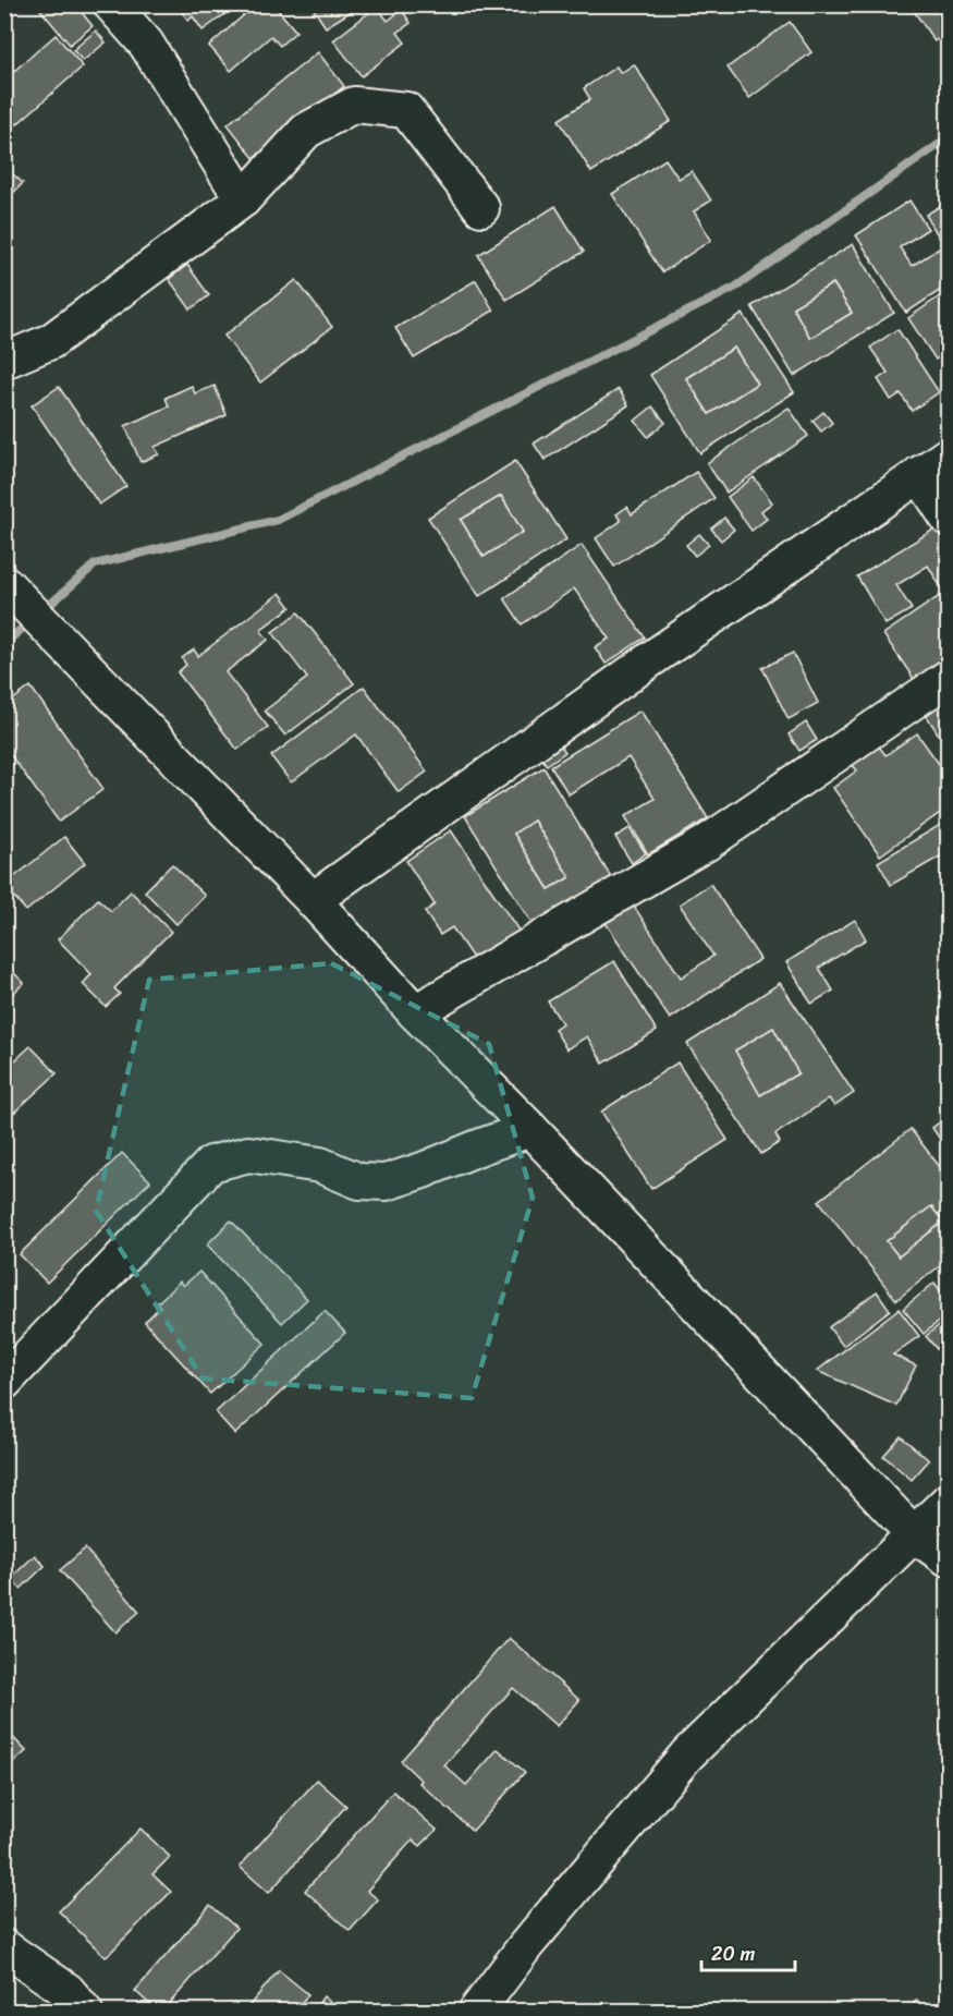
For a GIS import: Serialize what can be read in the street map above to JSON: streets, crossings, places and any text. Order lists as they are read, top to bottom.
{
  "scale_bar": "20 m"
}
